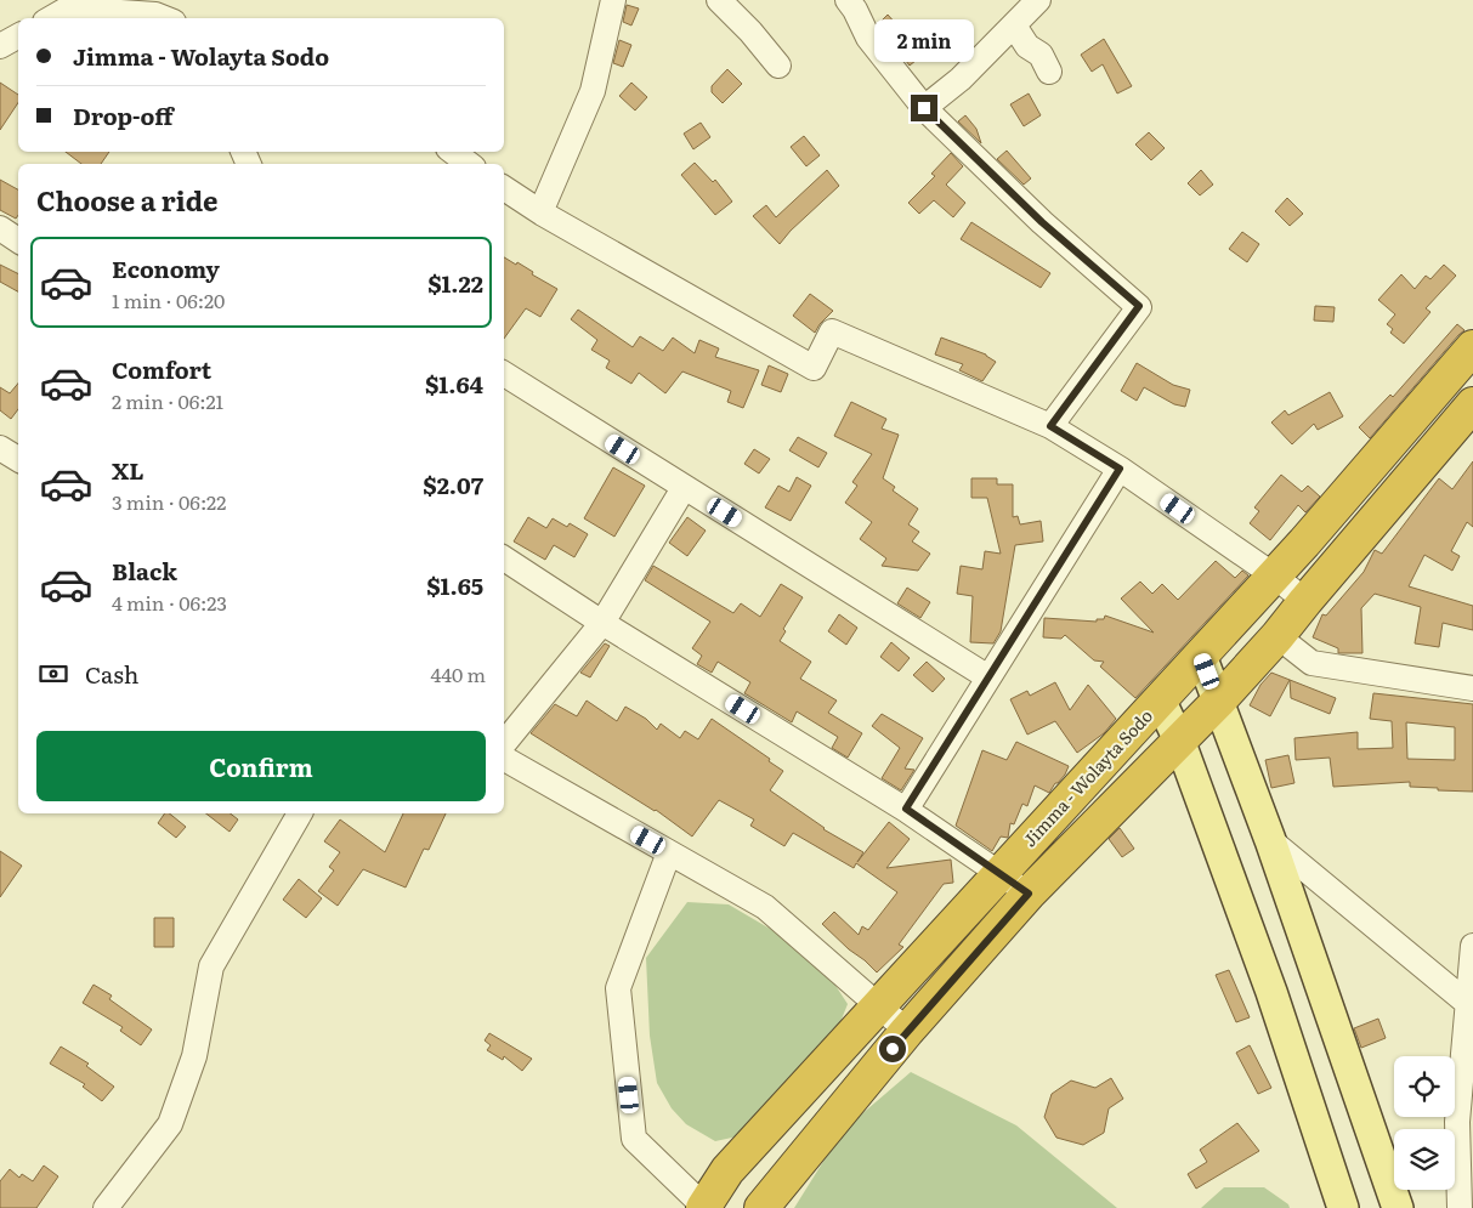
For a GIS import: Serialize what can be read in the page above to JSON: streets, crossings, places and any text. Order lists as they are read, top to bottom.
{
  "streets": {
    "highway": ["Jimma - Wolayta Sodo"]
  },
  "page": {
    "banner": ["Jimma - Wolayta Sodo", "Drop-off"],
    "bubble": "2 min",
    "heading": "Choose a ride",
    "list": [
      {
        "name": "Economy",
        "note": "1 min · 06:20",
        "value": "$1.22"
      },
      {
        "name": "Comfort",
        "note": "2 min · 06:21",
        "value": "$1.64"
      },
      {
        "name": "XL",
        "note": "3 min · 06:22",
        "value": "$2.07"
      },
      {
        "name": "Black",
        "note": "4 min · 06:23",
        "value": "$1.65"
      }
    ],
    "pay": ["Cash", "440 m"],
    "buttons": "Confirm"
  }
}
